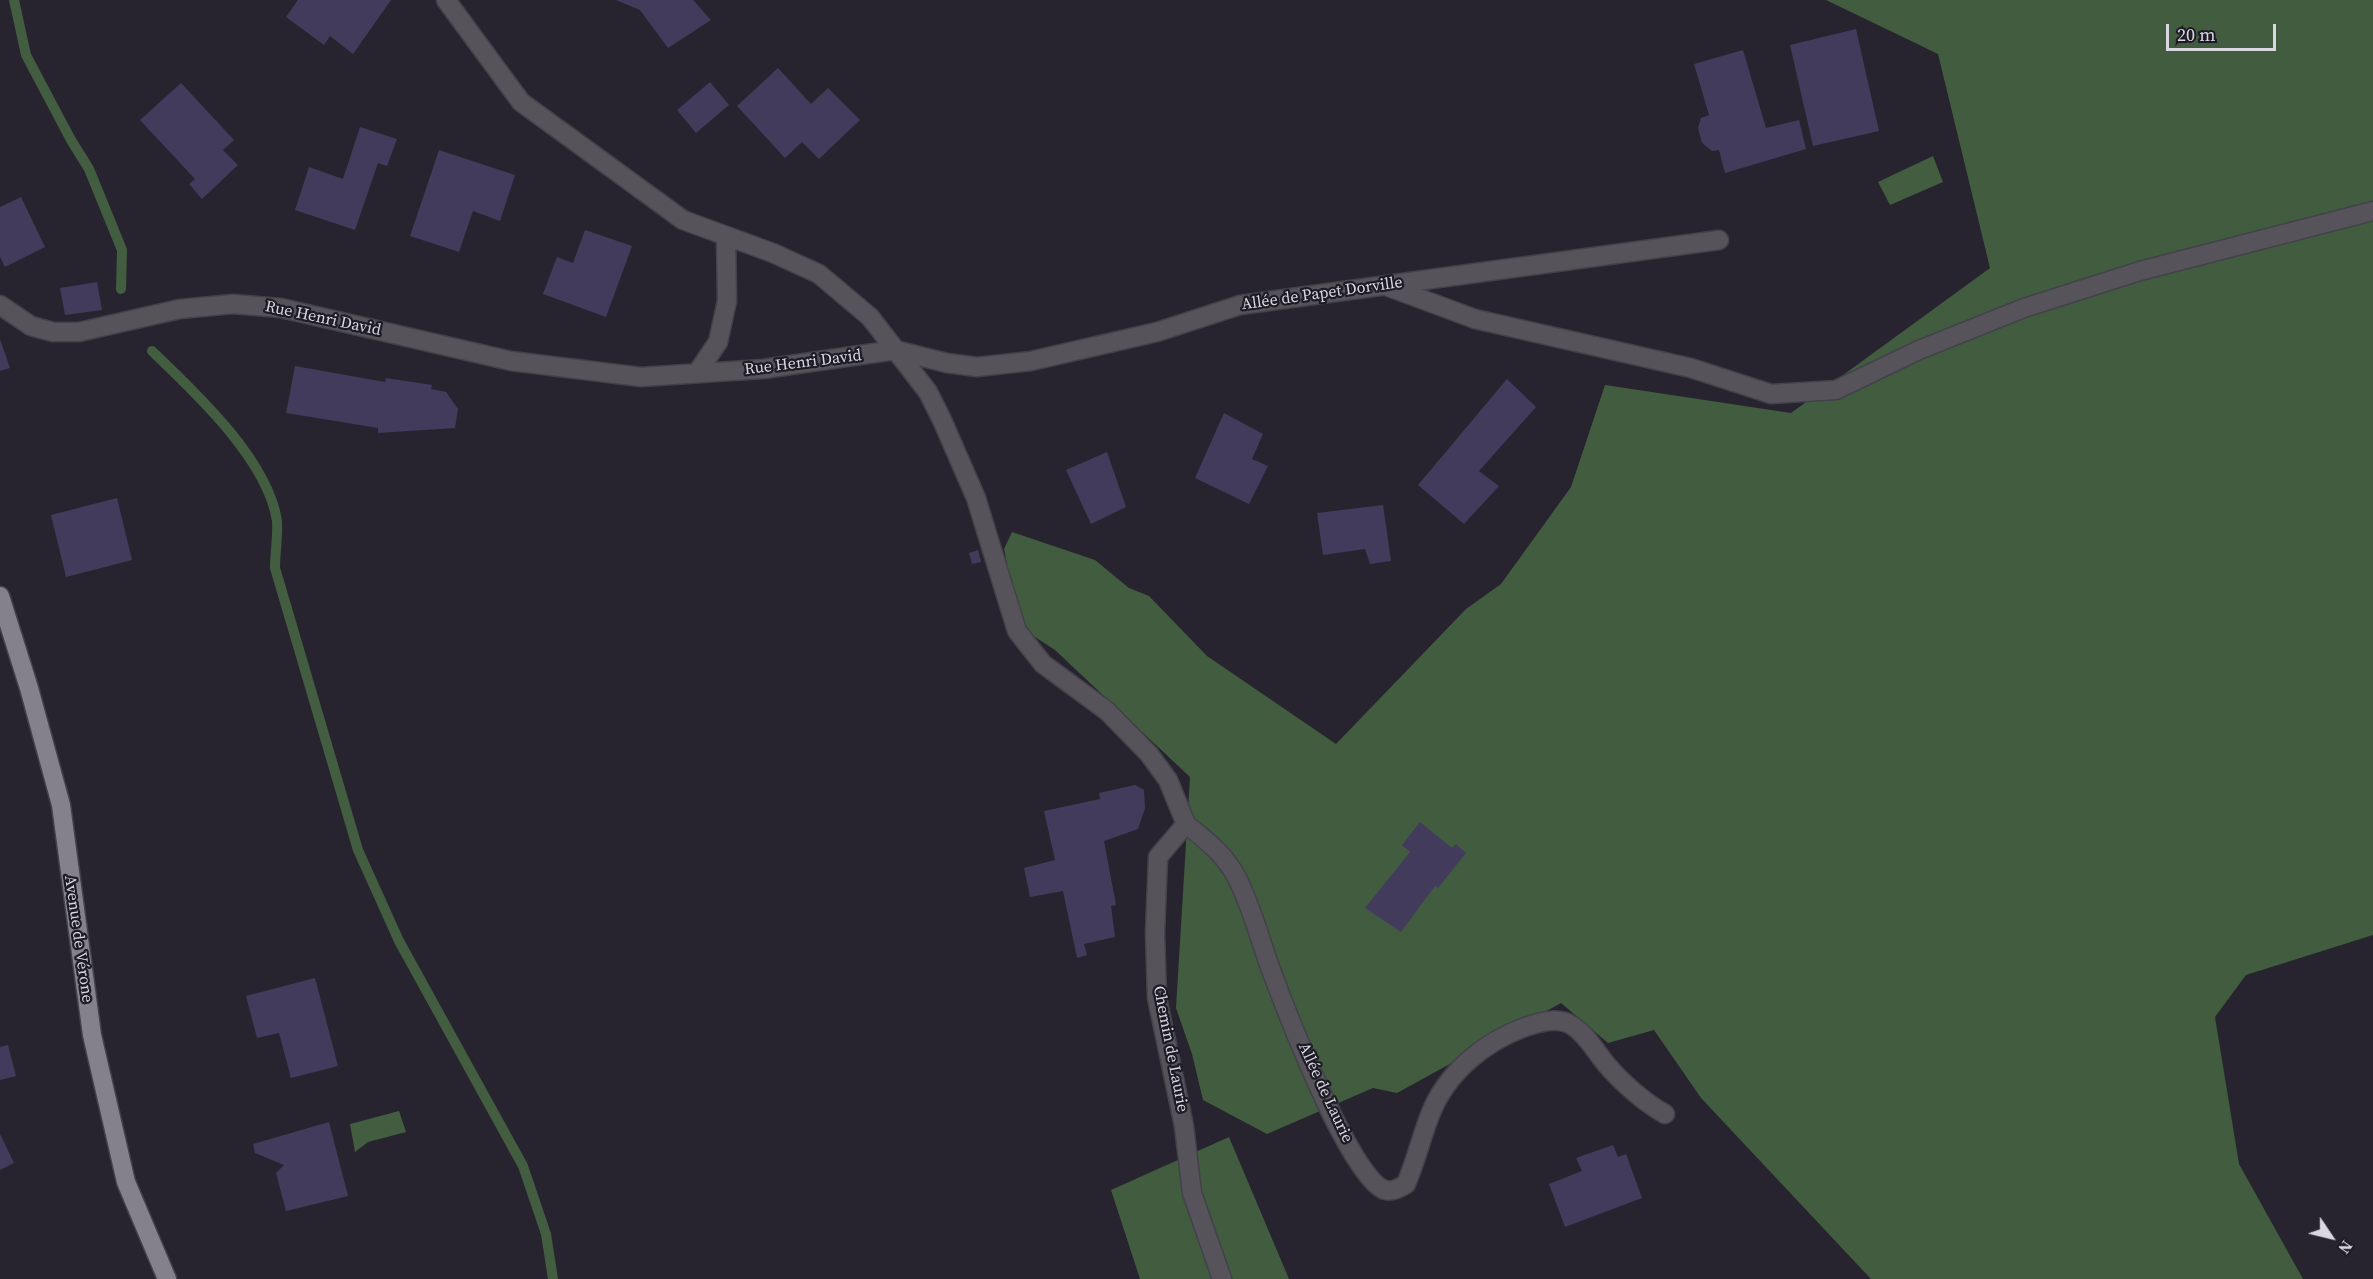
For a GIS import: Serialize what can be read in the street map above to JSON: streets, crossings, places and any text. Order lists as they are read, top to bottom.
{
  "streets": {
    "main road": ["Avenue de Vérone"],
    "street": [
      "Allée de Papet Dorville",
      "Rue Henri David",
      "Chemin de Laurie",
      "Allée de Laurie"
    ]
  },
  "crossings": [
    ["Allée de Papet Dorville", "Rue Henri David"],
    ["Chemin de Laurie", "Allée de Laurie"]
  ],
  "scale_bar": "20 m",
  "north": "bottom right"
}
